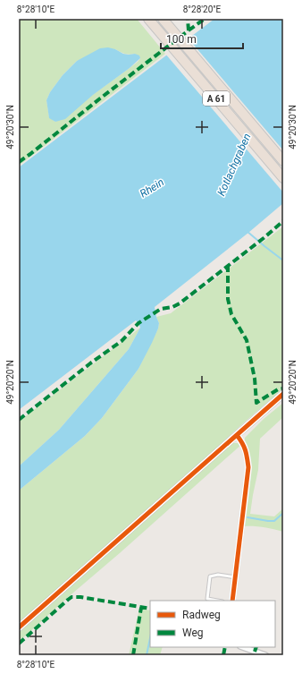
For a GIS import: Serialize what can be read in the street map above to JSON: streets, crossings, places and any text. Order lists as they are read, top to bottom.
{
  "streets": {
    "highway": ["A 61"]
  },
  "water": ["Kotlachgraben", "Rhein"],
  "legend": ["Radweg", "Weg"],
  "scale_bar": "100 m",
  "coordinates": [
    "8°28'10\"E",
    "8°28'20\"E",
    "49°20'30\"N",
    "49°20'20\"N"
  ]
}
